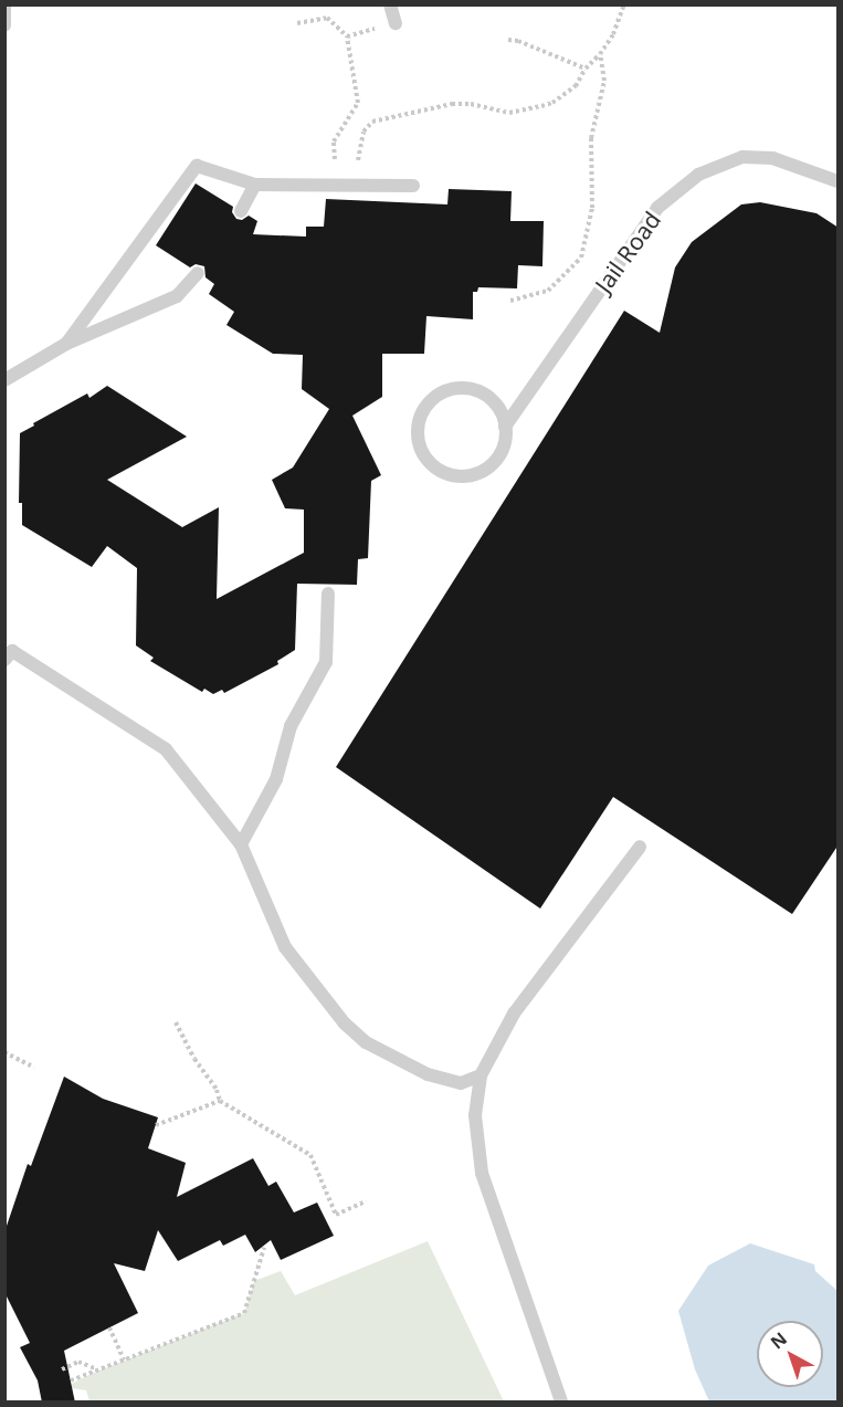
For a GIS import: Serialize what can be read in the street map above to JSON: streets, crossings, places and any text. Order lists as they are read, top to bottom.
{
  "streets": {
    "lane": ["Jail Road"]
  },
  "north": "top left"
}
